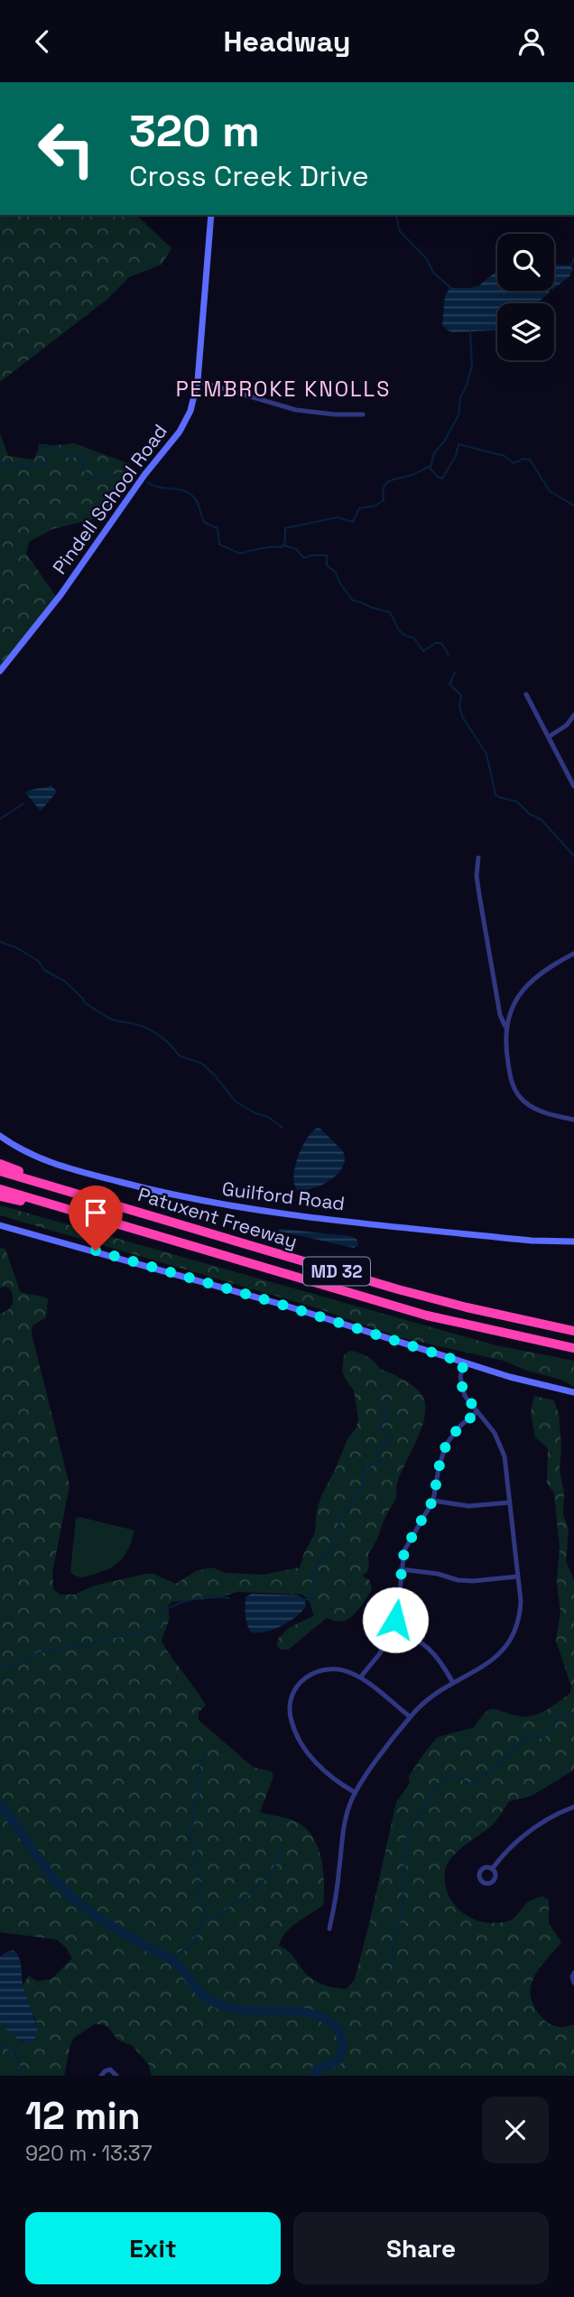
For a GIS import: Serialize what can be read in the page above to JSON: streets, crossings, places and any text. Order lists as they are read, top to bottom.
{
  "streets": {
    "highway": ["Patuxent Freeway", "MD 32"],
    "street": ["Pindell School Road", "Guilford Road"]
  },
  "districts": ["PEMBROKE KNOLLS"],
  "page": {
    "header": "Headway",
    "turn": ["320 m", "Cross Creek Drive"],
    "heading": ["12 min", "920 m · 13:37"],
    "buttons": ["Exit", "Share"]
  }
}
